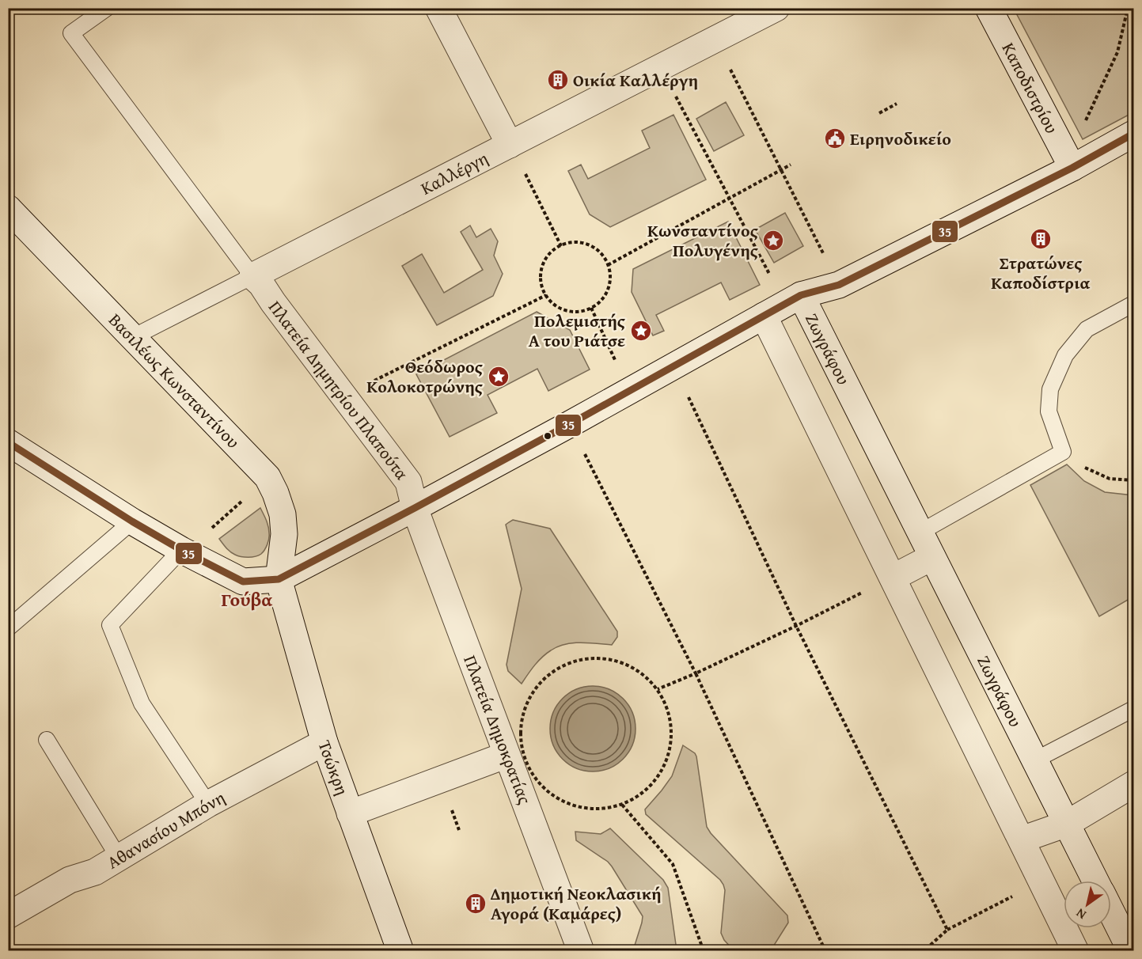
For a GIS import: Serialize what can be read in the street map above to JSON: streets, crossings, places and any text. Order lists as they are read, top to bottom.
{
  "streets": {
    "street": [
      "Καποδιστρίου",
      "Καλλέργη",
      "Ζωγράφου",
      "Βασιλέως Κωνσταντίνου",
      "Πλατεία Δημητρίου Πλαπούτα",
      "Πλατεία Δημοκρατίας",
      "Τσώκρη",
      "Αθανασίου Μπόνη"
    ]
  },
  "crossings": [
    ["Καλλέργη", "Βασιλέως Κωνσταντίνου"],
    ["Καλλέργη", "Πλατεία Δημητρίου Πλαπούτα"],
    ["Βασιλέως Κωνσταντίνου", "Τσώκρη"],
    ["Πλατεία Δημητρίου Πλαπούτα", "Πλατεία Δημοκρατίας"],
    ["Τσώκρη", "Αθανασίου Μπόνη"]
  ],
  "districts": ["Γούβα"],
  "places": {
    "building": ["Οικία Καλλέργη", "Στρατώνες Καποδίστρια", "Δημοτική Νεοκλασική Αγορά (Καμάρες)"],
    "public building": ["Ειρηνοδικείο"],
    "place": ["Κωνσταντίνος Πολυγένης", "Πολεμιστής Α του Ριάτσε", "Θεόδωρος Κολοκοτρώνης"]
  },
  "lines": ["transit line 35"],
  "north": "bottom left"
}
